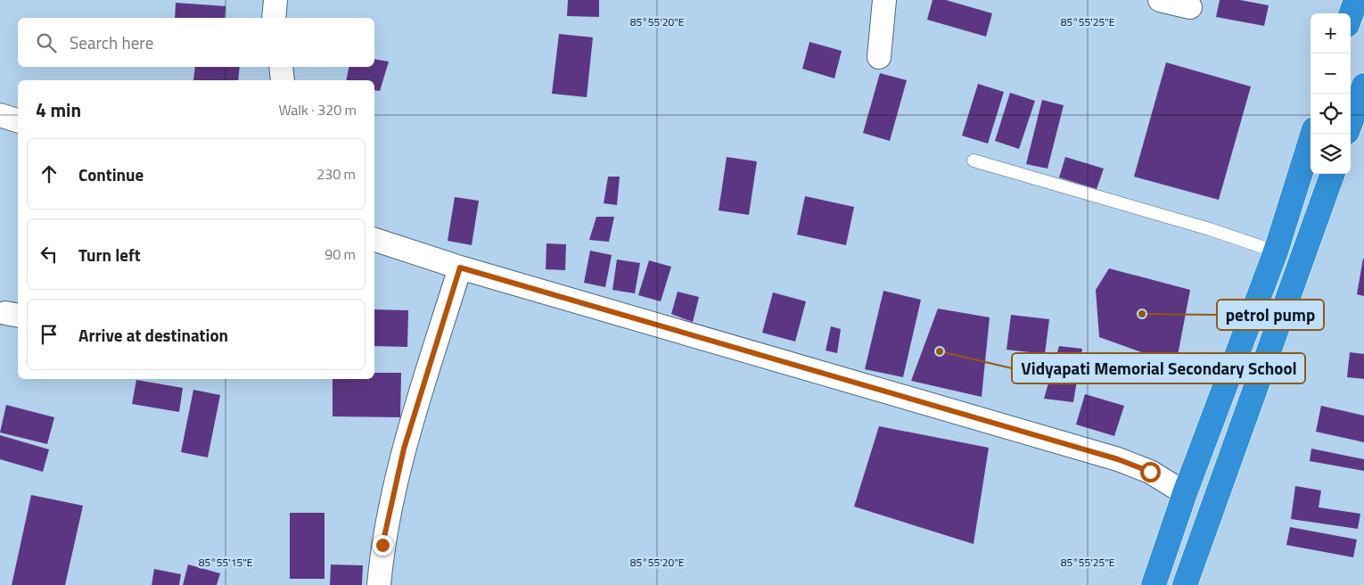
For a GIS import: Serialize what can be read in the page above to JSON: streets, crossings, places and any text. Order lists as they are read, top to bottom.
{
  "places": ["petrol pump", "Vidyapati Memorial Secondary School"],
  "page": {
    "map_buttons": ["+", "−"],
    "search": "Search here",
    "heading": ["4 min", "Walk · 320 m"],
    "list": [
      ["Continue", "230 m"],
      ["Turn left", "90 m"],
      "Arrive at destination"
    ]
  },
  "coordinates": ["85°55'20\"E", "85°55'25\"E", "85°55'15\"E"]
}
